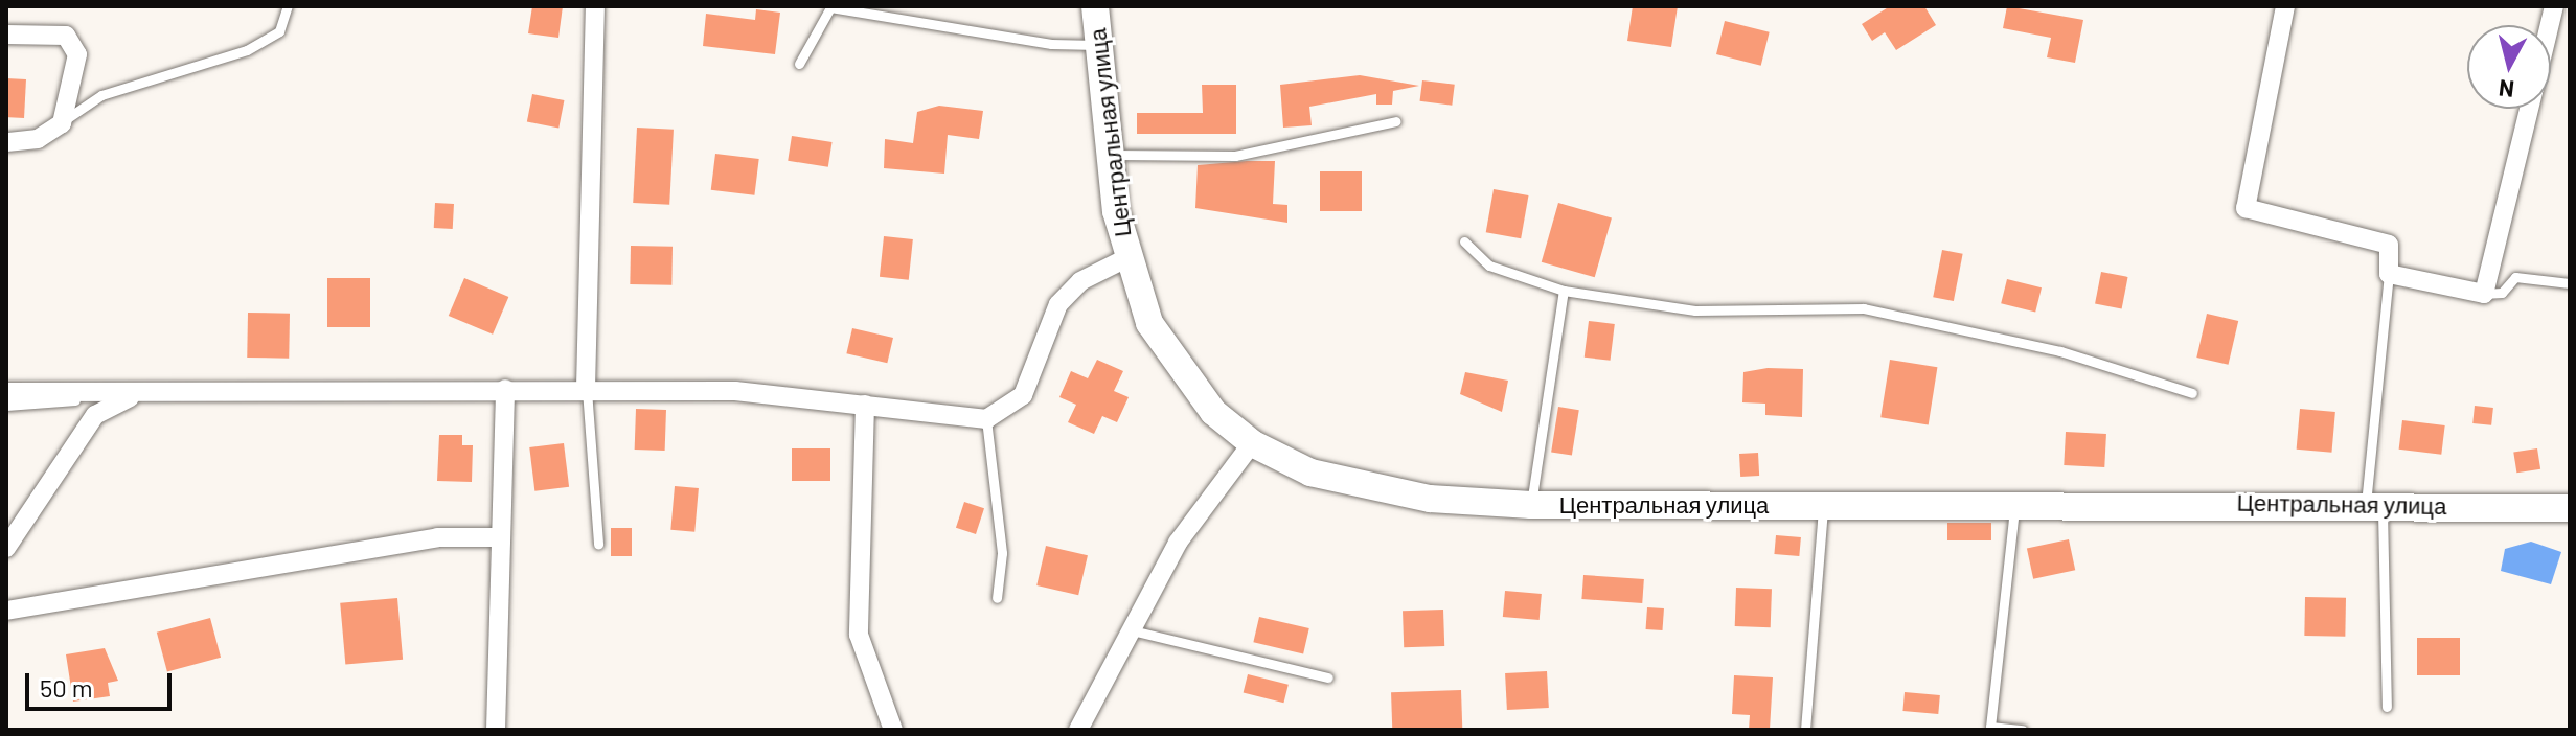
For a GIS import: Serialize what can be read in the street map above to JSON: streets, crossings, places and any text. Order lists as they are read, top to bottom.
{
  "streets": {
    "street": ["Центральная улица"]
  },
  "scale_bar": "50 m",
  "north": "bottom"
}
